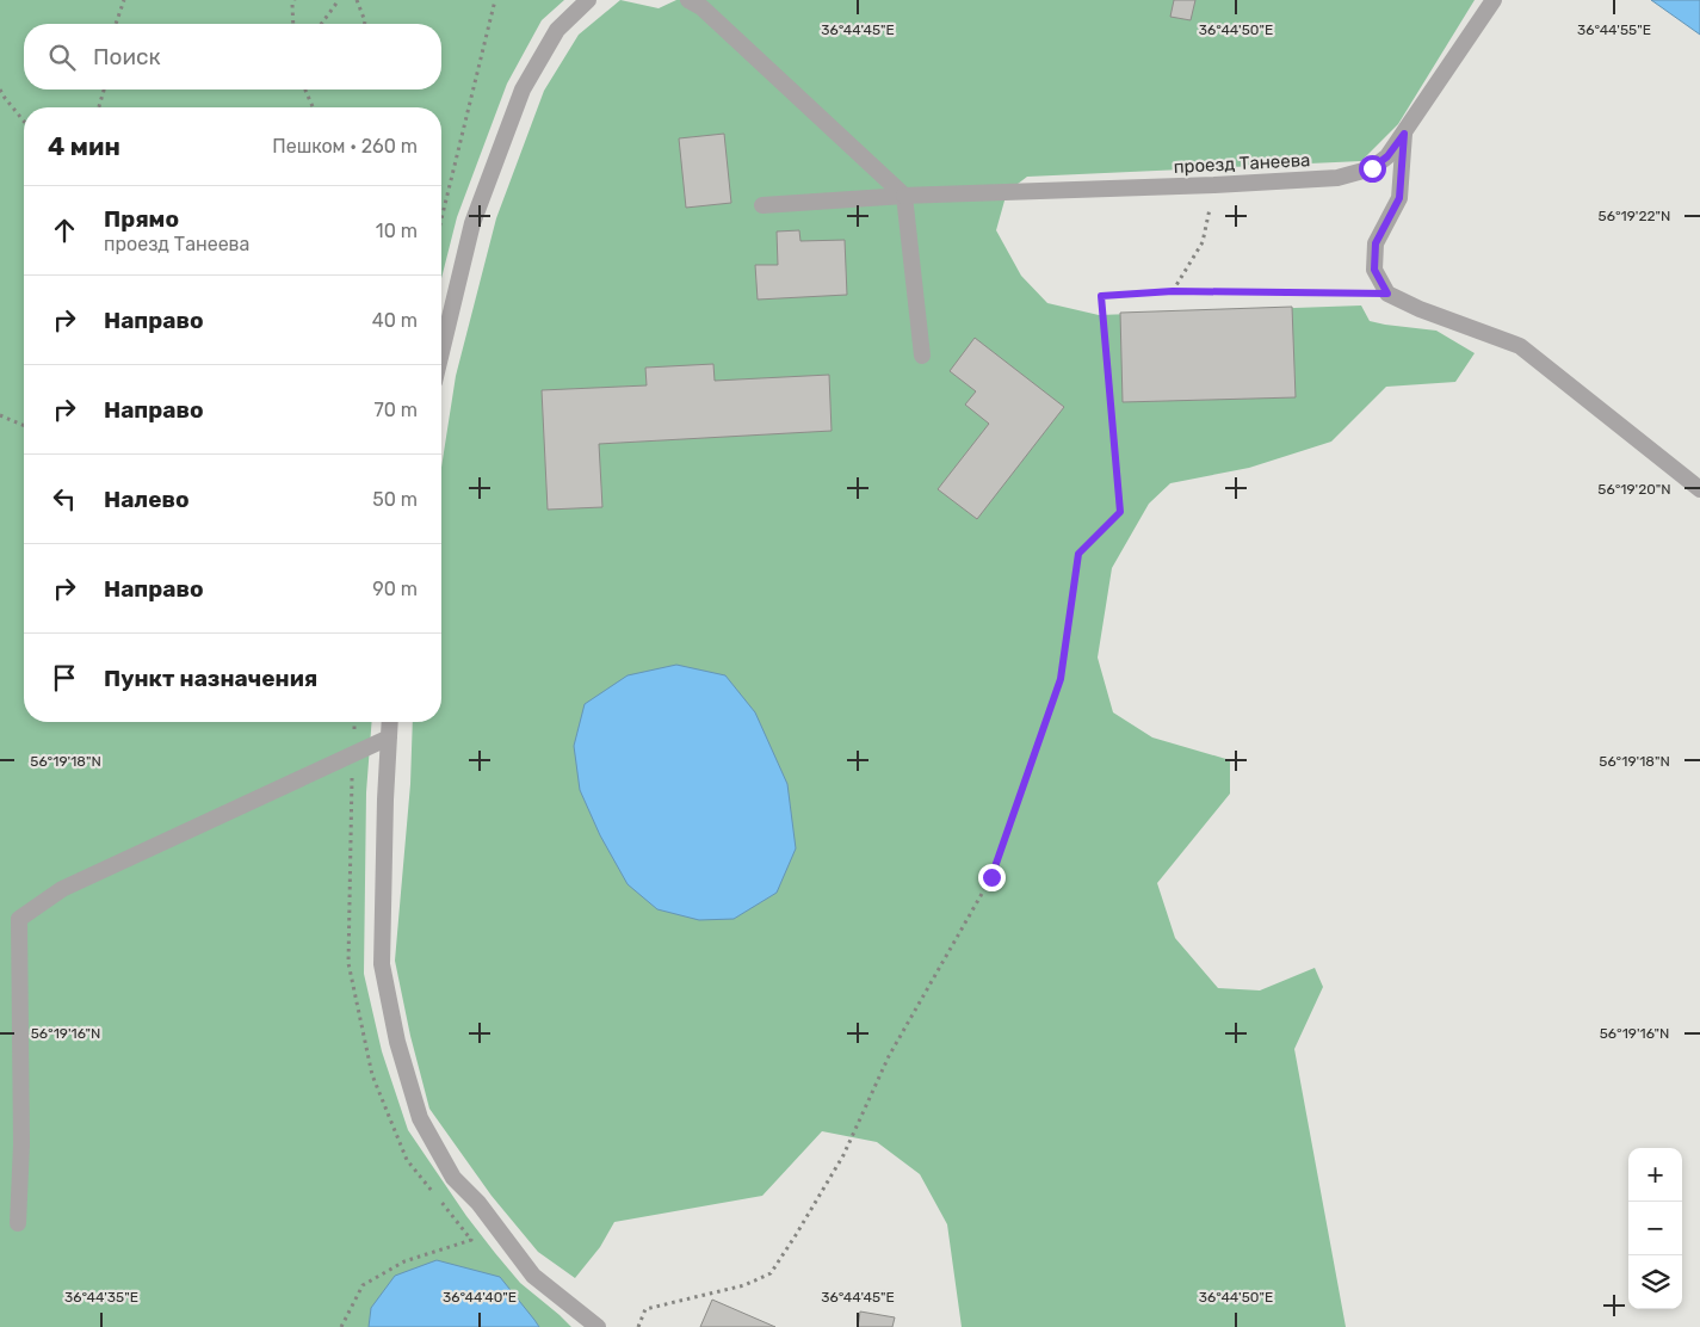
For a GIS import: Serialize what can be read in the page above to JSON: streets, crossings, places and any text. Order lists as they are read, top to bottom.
{
  "streets": {
    "street": ["проезд Танеева"]
  },
  "page": {
    "search": "Поиск",
    "heading": ["4 мин", "Пешком · 260 m"],
    "list": [
      ["Прямо", "проезд Танеева", "10 m"],
      ["Направо", "40 m"],
      ["Направо", "70 m"],
      ["Налево", "50 m"],
      ["Направо", "90 m"],
      "Пункт назначения"
    ],
    "map_buttons": ["+", "−"]
  },
  "coordinates": [
    "36°44'45\"E",
    "36°44'50\"E",
    "36°44'55\"E",
    "56°19'22\"N",
    "56°19'20\"N",
    "56°19'18\"N",
    "56°19'16\"N",
    "36°44'35\"E",
    "36°44'40\"E"
  ]
}
